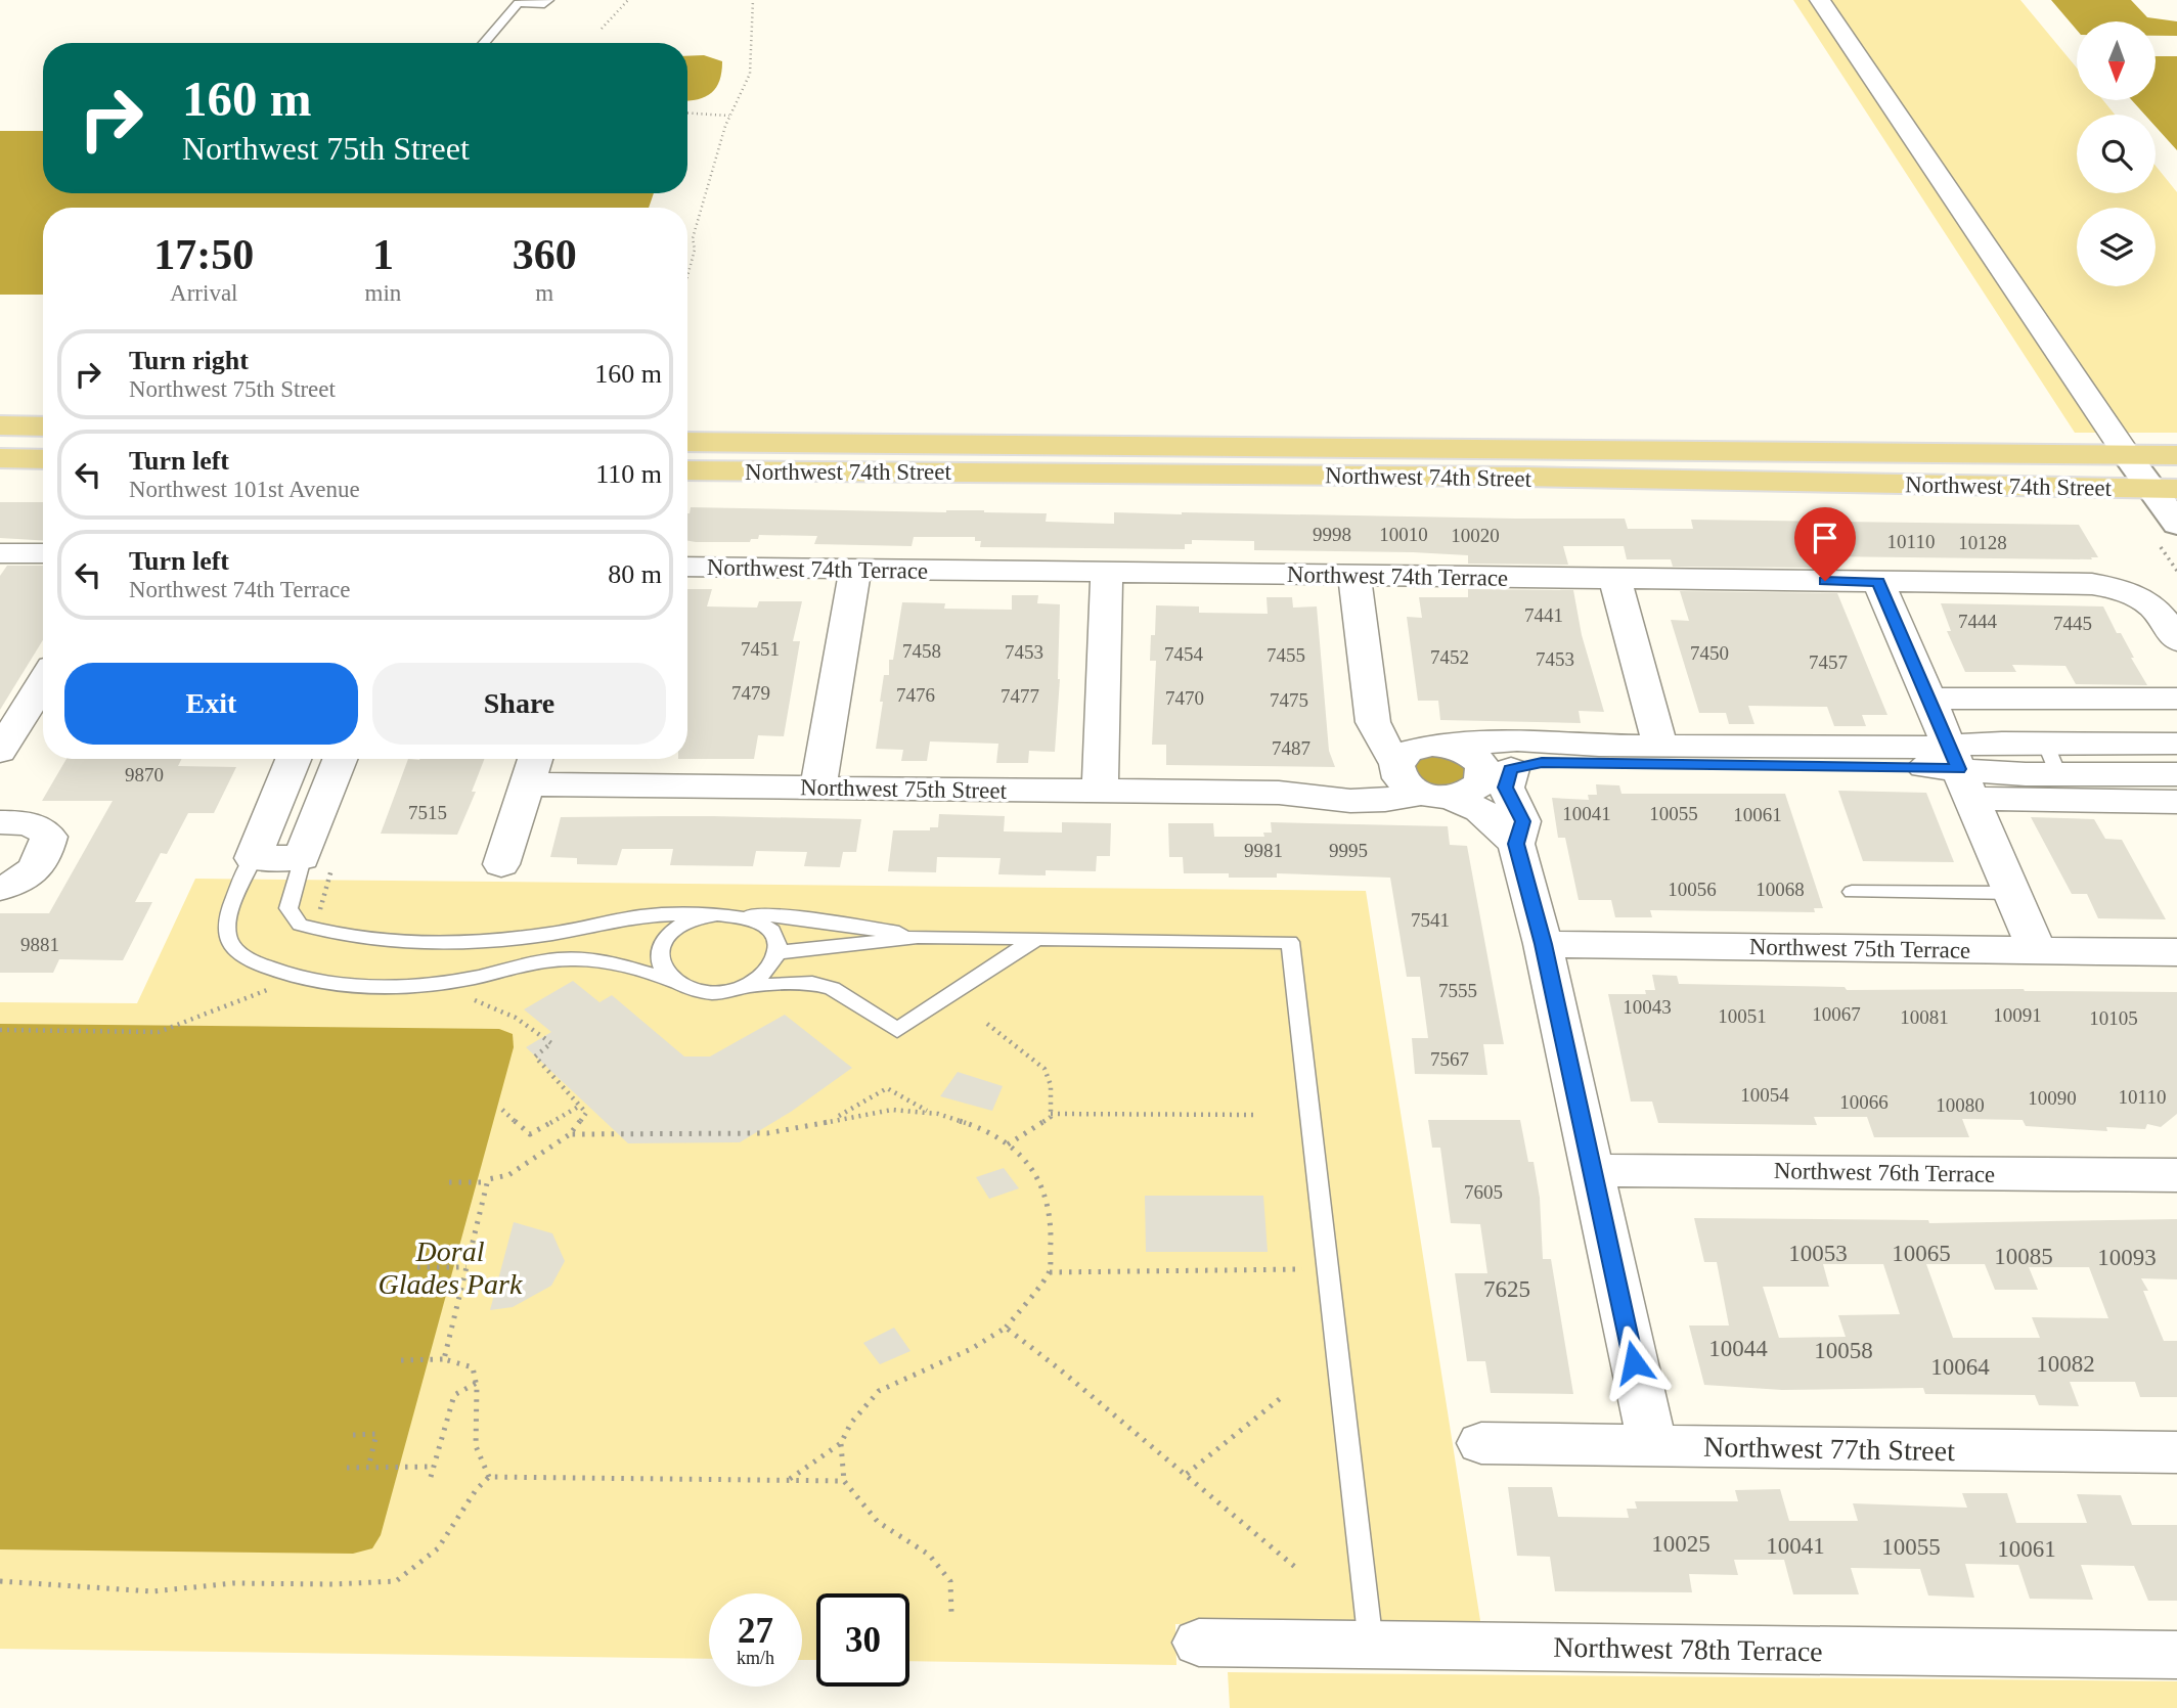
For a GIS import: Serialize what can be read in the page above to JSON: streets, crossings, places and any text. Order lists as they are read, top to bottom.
{
  "streets": {
    "main road": ["Northwest 74th Street"],
    "street": [
      "Northwest 74th Terrace",
      "Northwest 75th Street",
      "Northwest 75th Terrace",
      "Northwest 76th Terrace",
      "Northwest 77th Street",
      "Northwest 78th Terrace"
    ]
  },
  "parks": ["Doral Glades Park"],
  "house_numbers": [
    "9998",
    "10010",
    "10020",
    "10110",
    "10128",
    "7441",
    "7444",
    "7445",
    "7451",
    "7458",
    "7453",
    "7450",
    "7454",
    "7455",
    "7452",
    "7453",
    "7457",
    "7479",
    "7476",
    "7477",
    "7470",
    "7475",
    "7487",
    "9870",
    "7515",
    "10041",
    "10055",
    "10061",
    "9981",
    "9995",
    "10056",
    "10068",
    "7541",
    "9881",
    "7555",
    "10043",
    "10067",
    "10091",
    "10051",
    "10081",
    "10105",
    "7567",
    "10054",
    "10110",
    "10090",
    "10066",
    "10080",
    "7605",
    "10053",
    "10065",
    "10085",
    "10093",
    "7625",
    "10044",
    "10058",
    "10082",
    "10064",
    "10025",
    "10041",
    "10055",
    "10061"
  ],
  "north": "bottom",
  "page": {
    "turn": ["160 m", "Northwest 75th Street"],
    "eta": [
      "17:50",
      "Arrival",
      "1",
      "min",
      "360",
      "m"
    ],
    "list": [
      {
        "name": "Turn right",
        "note": "Northwest 75th Street",
        "value": "160 m"
      },
      {
        "name": "Turn left",
        "note": "Northwest 101st Avenue",
        "value": "110 m"
      },
      {
        "name": "Turn left",
        "note": "Northwest 74th Terrace",
        "value": "80 m"
      }
    ],
    "buttons": ["Exit", "Share"],
    "speed": "27 km/h",
    "limit": "30"
  }
}
